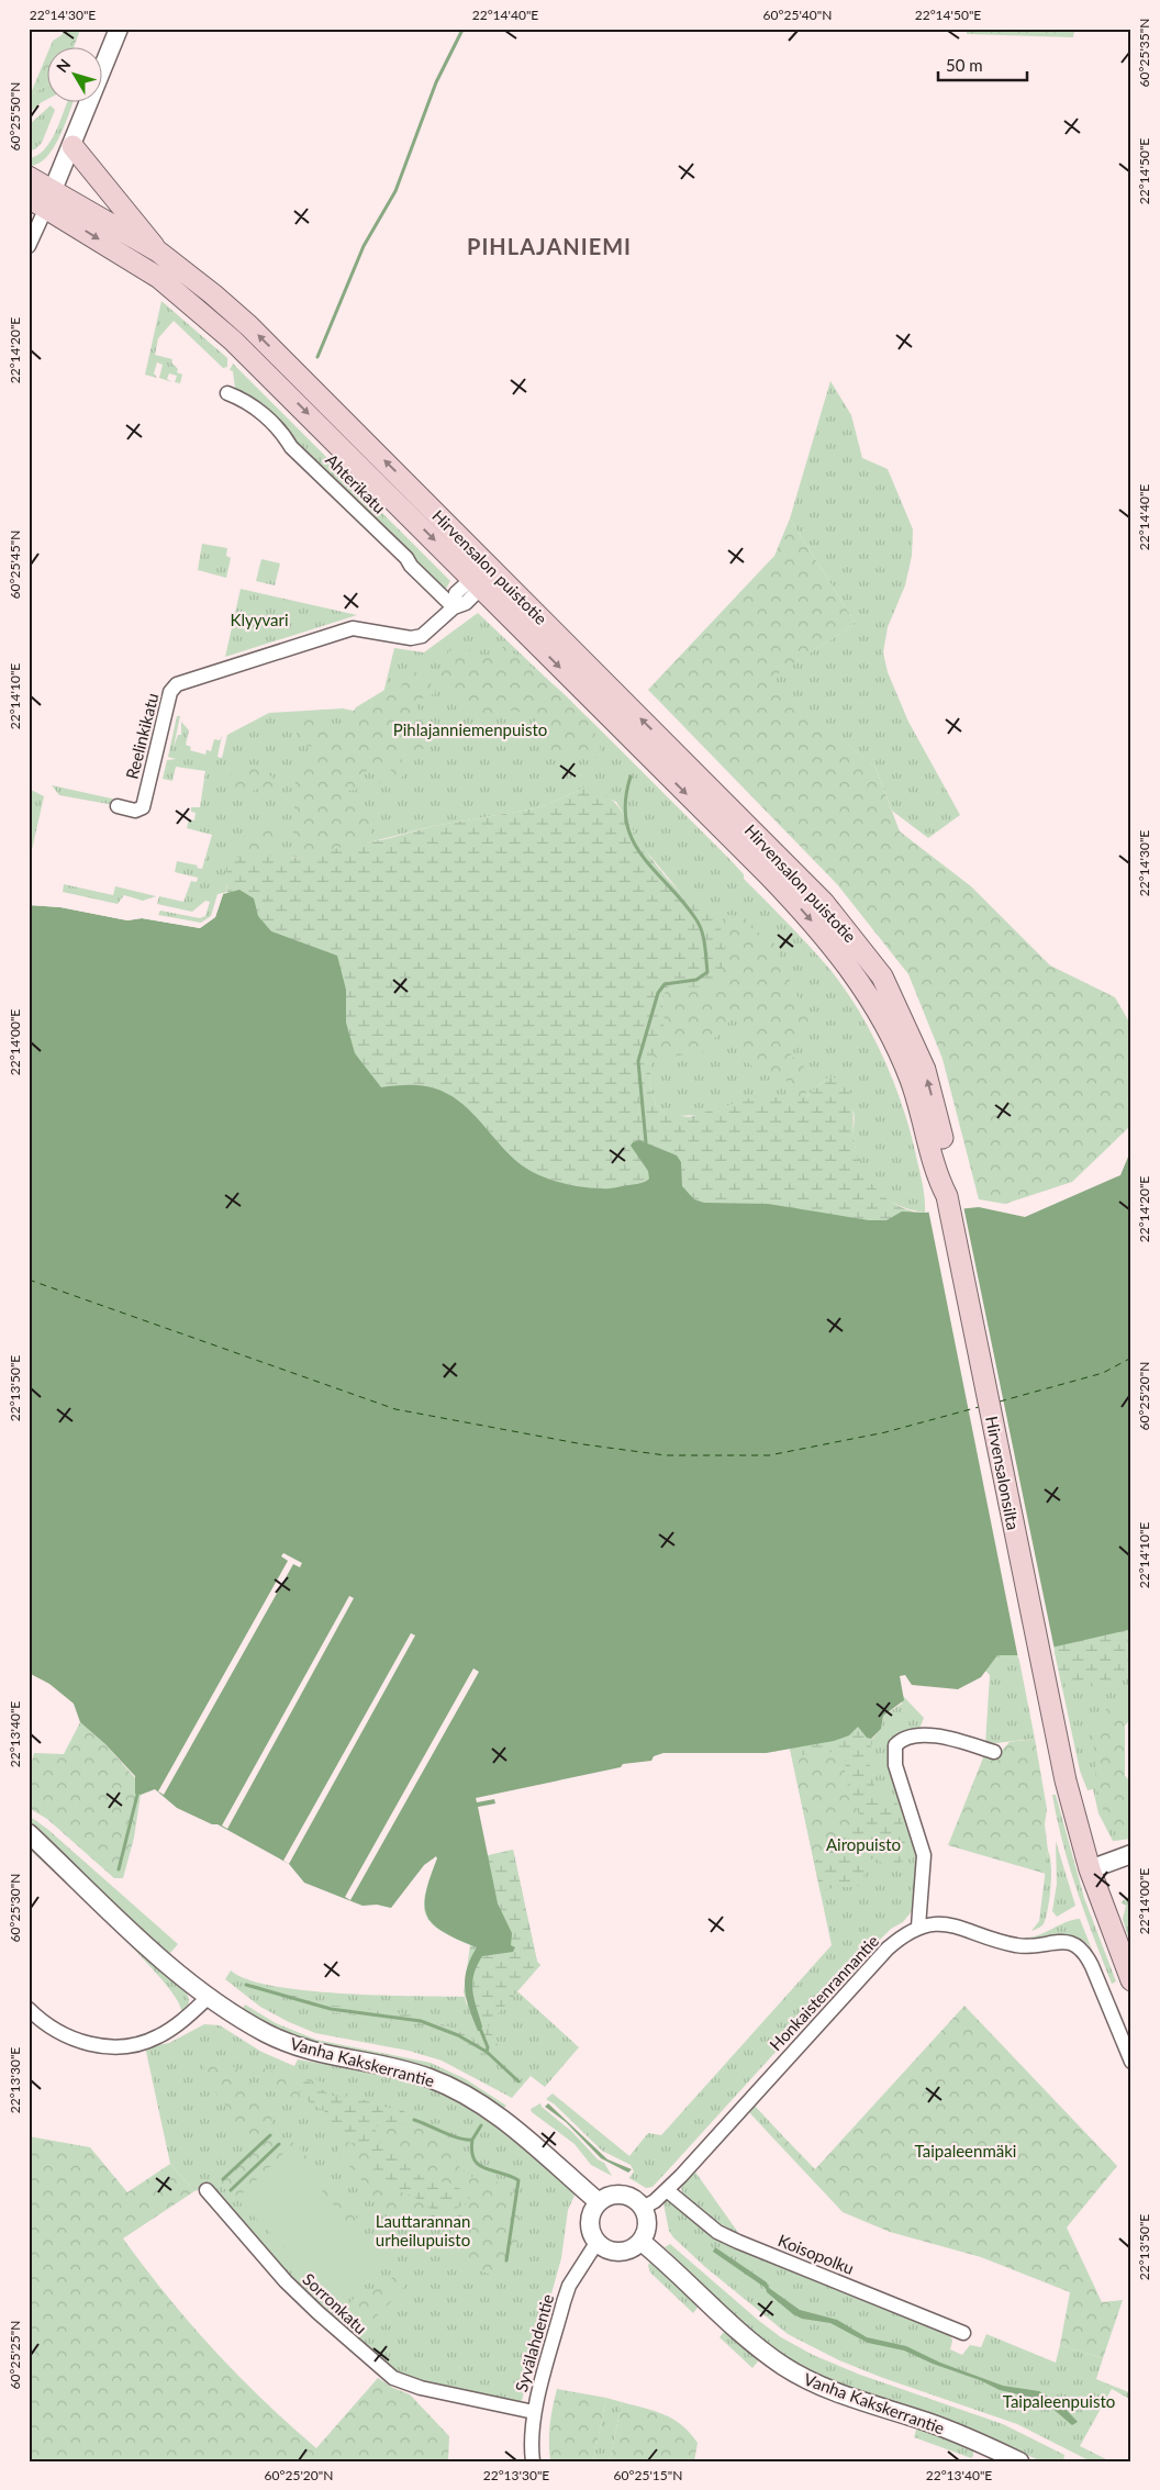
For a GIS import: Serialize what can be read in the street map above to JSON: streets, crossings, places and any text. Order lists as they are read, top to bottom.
{
  "streets": {
    "main road": ["Hirvensalon puistotie", "Hirvensalonsilta"],
    "street": [
      "Ahterikatu",
      "Reelinkikatu",
      "Honkaistenrannantie",
      "Vanha Kakskerrantie",
      "Koisopolku",
      "Sorronkatu",
      "Syvälahdentie"
    ]
  },
  "crossings": [
    ["Ahterikatu", "Reelinkikatu"],
    ["Hirvensalon puistotie", "Reelinkikatu"],
    ["Hirvensalon puistotie", "Hirvensalonsilta"],
    ["Honkaistenrannantie", "Vanha Kakskerrantie"],
    ["Honkaistenrannantie", "Koisopolku"],
    ["Honkaistenrannantie", "Syvälahdentie"],
    ["Vanha Kakskerrantie", "Syvälahdentie"],
    ["Sorronkatu", "Syvälahdentie"]
  ],
  "districts": ["PIHLAJANIEMI"],
  "parks": [
    "Klyyvari",
    "Pihlajanniemenpuisto",
    "Airopuisto",
    "Taipaleenmäki",
    "Lauttarannan urheilupuisto",
    "Taipaleenpuisto"
  ],
  "scale_bar": "50 m",
  "north": "top left",
  "coordinates": [
    "22°14'30\"E",
    "22°14'40\"E",
    "60°25'40\"N",
    "22°14'50\"E",
    "60°25'35\"N",
    "60°25'50\"N",
    "22°14'20\"E",
    "60°25'45\"N",
    "22°14'10\"E",
    "22°14'00\"E",
    "22°13'50\"E",
    "60°25'20\"N",
    "22°13'40\"E",
    "60°25'30\"N",
    "22°13'30\"E",
    "60°25'25\"N",
    "60°25'15\"N"
  ]
}
